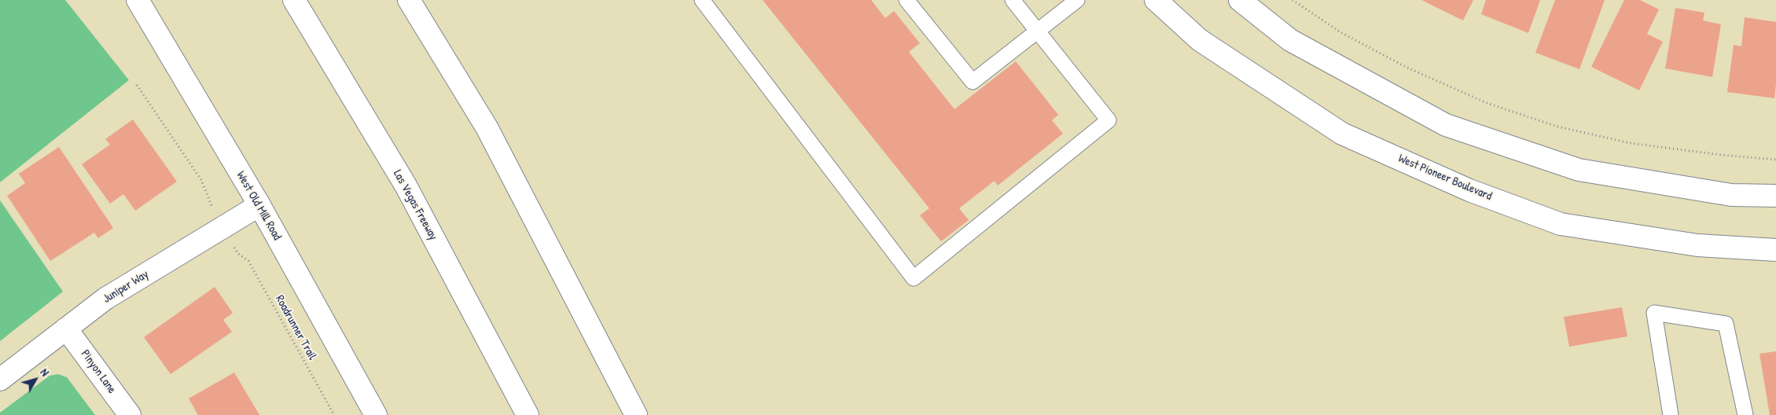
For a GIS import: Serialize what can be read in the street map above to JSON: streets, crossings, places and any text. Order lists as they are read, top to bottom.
{
  "streets": {
    "main road": [
      "West Pioneer Boulevard",
      "Las Vegas Freeway",
      "West Old Mill Road",
      "Juniper Way",
      "Pinyon Lane"
    ],
    "path": ["Roadrunner Trail"]
  },
  "crossings": [
    ["West Old Mill Road", "Juniper Way"],
    ["Juniper Way", "Pinyon Lane"]
  ],
  "north": "top right"
}
